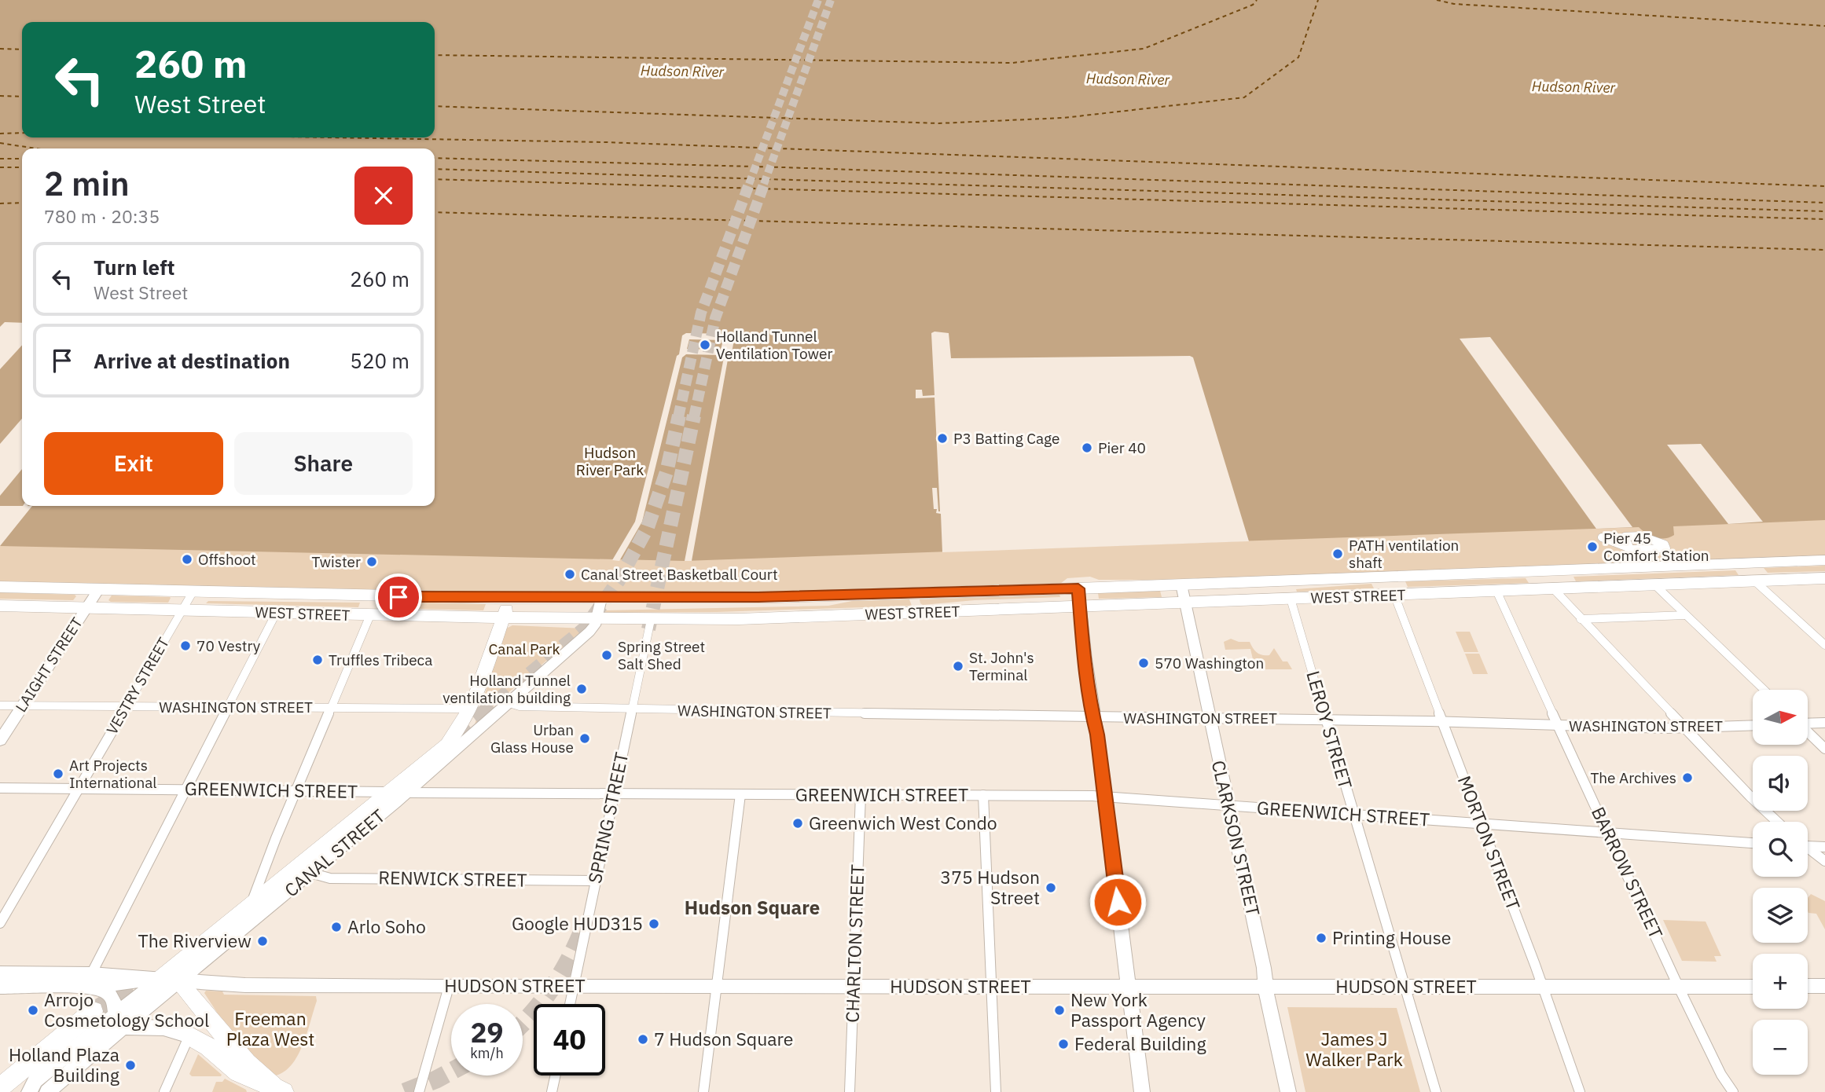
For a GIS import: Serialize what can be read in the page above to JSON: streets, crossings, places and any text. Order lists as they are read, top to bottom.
{
  "streets": {
    "highway": ["WEST STREET", "CANAL STREET"],
    "main road": ["LAIGHT STREET", "CLARKSON STREET", "HUDSON STREET"],
    "street": [
      "VESTRY STREET",
      "WASHINGTON STREET",
      "LEROY STREET",
      "GREENWICH STREET",
      "SPRING STREET",
      "MORTON STREET",
      "BARROW STREET",
      "RENWICK STREET",
      "CHARLTON STREET"
    ]
  },
  "crossings": [
    ["WEST STREET", "LAIGHT STREET"],
    ["WEST STREET", "VESTRY STREET"],
    ["WEST STREET", "LEROY STREET"],
    ["WEST STREET", "SPRING STREET"],
    ["WEST STREET", "CLARKSON STREET"],
    ["WEST STREET", "MORTON STREET"],
    ["WEST STREET", "CANAL STREET"],
    ["WEST STREET", "BARROW STREET"],
    ["LAIGHT STREET", "WASHINGTON STREET"],
    ["VESTRY STREET", "WASHINGTON STREET"],
    ["VESTRY STREET", "GREENWICH STREET"],
    ["WASHINGTON STREET", "LEROY STREET"],
    ["WASHINGTON STREET", "SPRING STREET"],
    ["WASHINGTON STREET", "CLARKSON STREET"],
    ["WASHINGTON STREET", "MORTON STREET"],
    ["WASHINGTON STREET", "CANAL STREET"],
    ["WASHINGTON STREET", "BARROW STREET"],
    ["LEROY STREET", "GREENWICH STREET"],
    ["LEROY STREET", "HUDSON STREET"],
    ["GREENWICH STREET", "SPRING STREET"],
    ["GREENWICH STREET", "CLARKSON STREET"],
    ["GREENWICH STREET", "MORTON STREET"],
    ["GREENWICH STREET", "CANAL STREET"],
    ["GREENWICH STREET", "BARROW STREET"],
    ["GREENWICH STREET", "CHARLTON STREET"],
    ["SPRING STREET", "RENWICK STREET"],
    ["SPRING STREET", "HUDSON STREET"],
    ["CLARKSON STREET", "HUDSON STREET"],
    ["MORTON STREET", "HUDSON STREET"],
    ["CANAL STREET", "RENWICK STREET"],
    ["CANAL STREET", "HUDSON STREET"],
    ["BARROW STREET", "HUDSON STREET"],
    ["CHARLTON STREET", "HUDSON STREET"]
  ],
  "districts": ["Hudson Square"],
  "water": ["Hudson River"],
  "parks": [
    "Hudson River Park",
    "Canal Park",
    "Freeman Plaza West",
    "James J Walker Park"
  ],
  "places": [
    "Holland Tunnel Ventilation Tower",
    "P3 Batting Cage",
    "Pier 40",
    "Pier 45 Comfort Station",
    "PATH ventilation shaft",
    "Offshoot",
    "Twister",
    "Canal Street Basketball Court",
    "70 Vestry",
    "Spring Street Salt Shed",
    "Truffles Tribeca",
    "570 Washington",
    "St. John's Terminal",
    "Holland Tunnel ventilation building",
    "Urban Glass House",
    "Art Projects International",
    "The Archives",
    "Greenwich West Condo",
    "375 Hudson Street",
    "Google HUD315",
    "Arlo Soho",
    "Printing House",
    "The Riverview",
    "Arrojo Cosmetology School",
    "New York Passport Agency",
    "7 Hudson Square",
    "Federal Building",
    "Holland Plaza Building"
  ],
  "north": "right",
  "page": {
    "turn": ["260 m", "West Street"],
    "heading": ["2 min", "780 m · 20:35"],
    "list": [
      {
        "name": "Turn left",
        "note": "West Street",
        "value": "260 m"
      },
      {
        "name": "Arrive at destination",
        "value": "520 m"
      }
    ],
    "buttons": ["Exit", "Share"],
    "map_buttons": ["+", "−"],
    "speed": "29 km/h",
    "limit": "40"
  }
}
